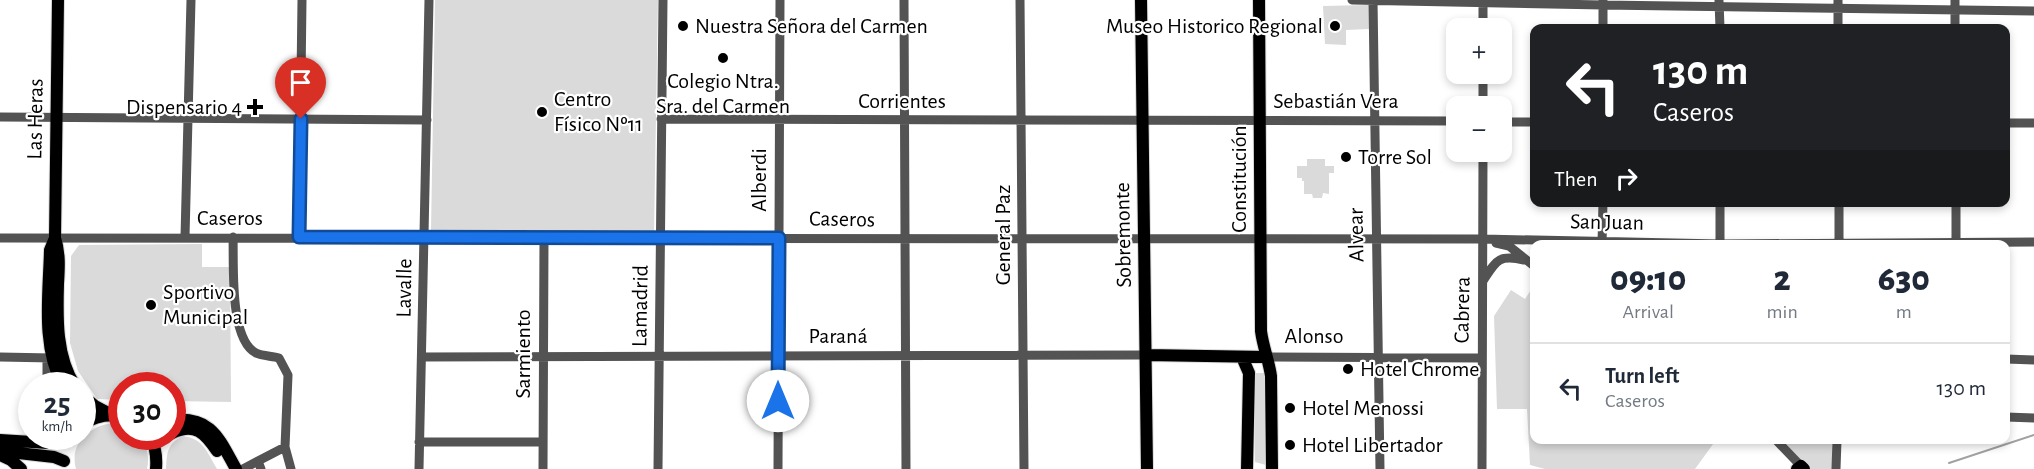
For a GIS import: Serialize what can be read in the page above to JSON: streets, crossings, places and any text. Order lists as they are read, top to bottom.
{
  "streets": {
    "main road": [
      "Las Heras",
      "Constitución",
      "Sobremonte",
      "Alonso"
    ],
    "street": [
      "Corrientes",
      "Sebastián Vera",
      "Alberdi",
      "Caseros",
      "San Juan",
      "General Paz",
      "Alvear",
      "Lavalle",
      "Lamadrid",
      "Cabrera",
      "Paraná",
      "Sarmiento"
    ]
  },
  "crossings": [
    ["Corrientes", "Sebastián Vera"],
    ["Corrientes", "Alberdi"],
    ["Corrientes", "General Paz"],
    ["Corrientes", "Sobremonte"],
    ["Corrientes", "Lamadrid"],
    ["Sebastián Vera", "Constitución"],
    ["Sebastián Vera", "Sobremonte"],
    ["Sebastián Vera", "Alvear"],
    ["Las Heras", "Caseros"],
    ["Constitución", "San Juan"],
    ["Constitución", "Alonso"],
    ["Alberdi", "Caseros"],
    ["Alberdi", "Paraná"],
    ["Caseros", "San Juan"],
    ["Caseros", "General Paz"],
    ["Caseros", "Sobremonte"],
    ["Caseros", "Lavalle"],
    ["Caseros", "Lamadrid"],
    ["Caseros", "Sarmiento"],
    ["San Juan", "Sobremonte"],
    ["San Juan", "Alvear"],
    ["San Juan", "Cabrera"],
    ["General Paz", "Paraná"],
    ["Sobremonte", "Paraná"],
    ["Sobremonte", "Alonso"],
    ["Alvear", "Alonso"],
    ["Lavalle", "Paraná"],
    ["Lamadrid", "Paraná"],
    ["Cabrera", "Alonso"],
    ["Paraná", "Alonso"],
    ["Paraná", "Sarmiento"]
  ],
  "places": {
    "other": [
      "Nuestra Señora del Carmen",
      "Museo Historico Regional",
      "Colegio Ntra. Sra. del Carmen",
      "Centro Físico Nº11",
      "Torre Sol",
      "Sportivo Municipal",
      "Hotel Chrome",
      "Hotel Menossi",
      "Hotel Libertador"
    ],
    "health": ["Dispensario 4"]
  },
  "page": {
    "map_buttons": ["+", "−"],
    "turn": ["130 m", "Caseros"],
    "then": "Then",
    "eta": [
      "09:10",
      "Arrival",
      "2",
      "min",
      "630",
      "m"
    ],
    "list": [
      {
        "name": "Turn left",
        "note": "Caseros",
        "value": "130 m"
      }
    ],
    "speed": "25 km/h",
    "limit": "30"
  }
}
